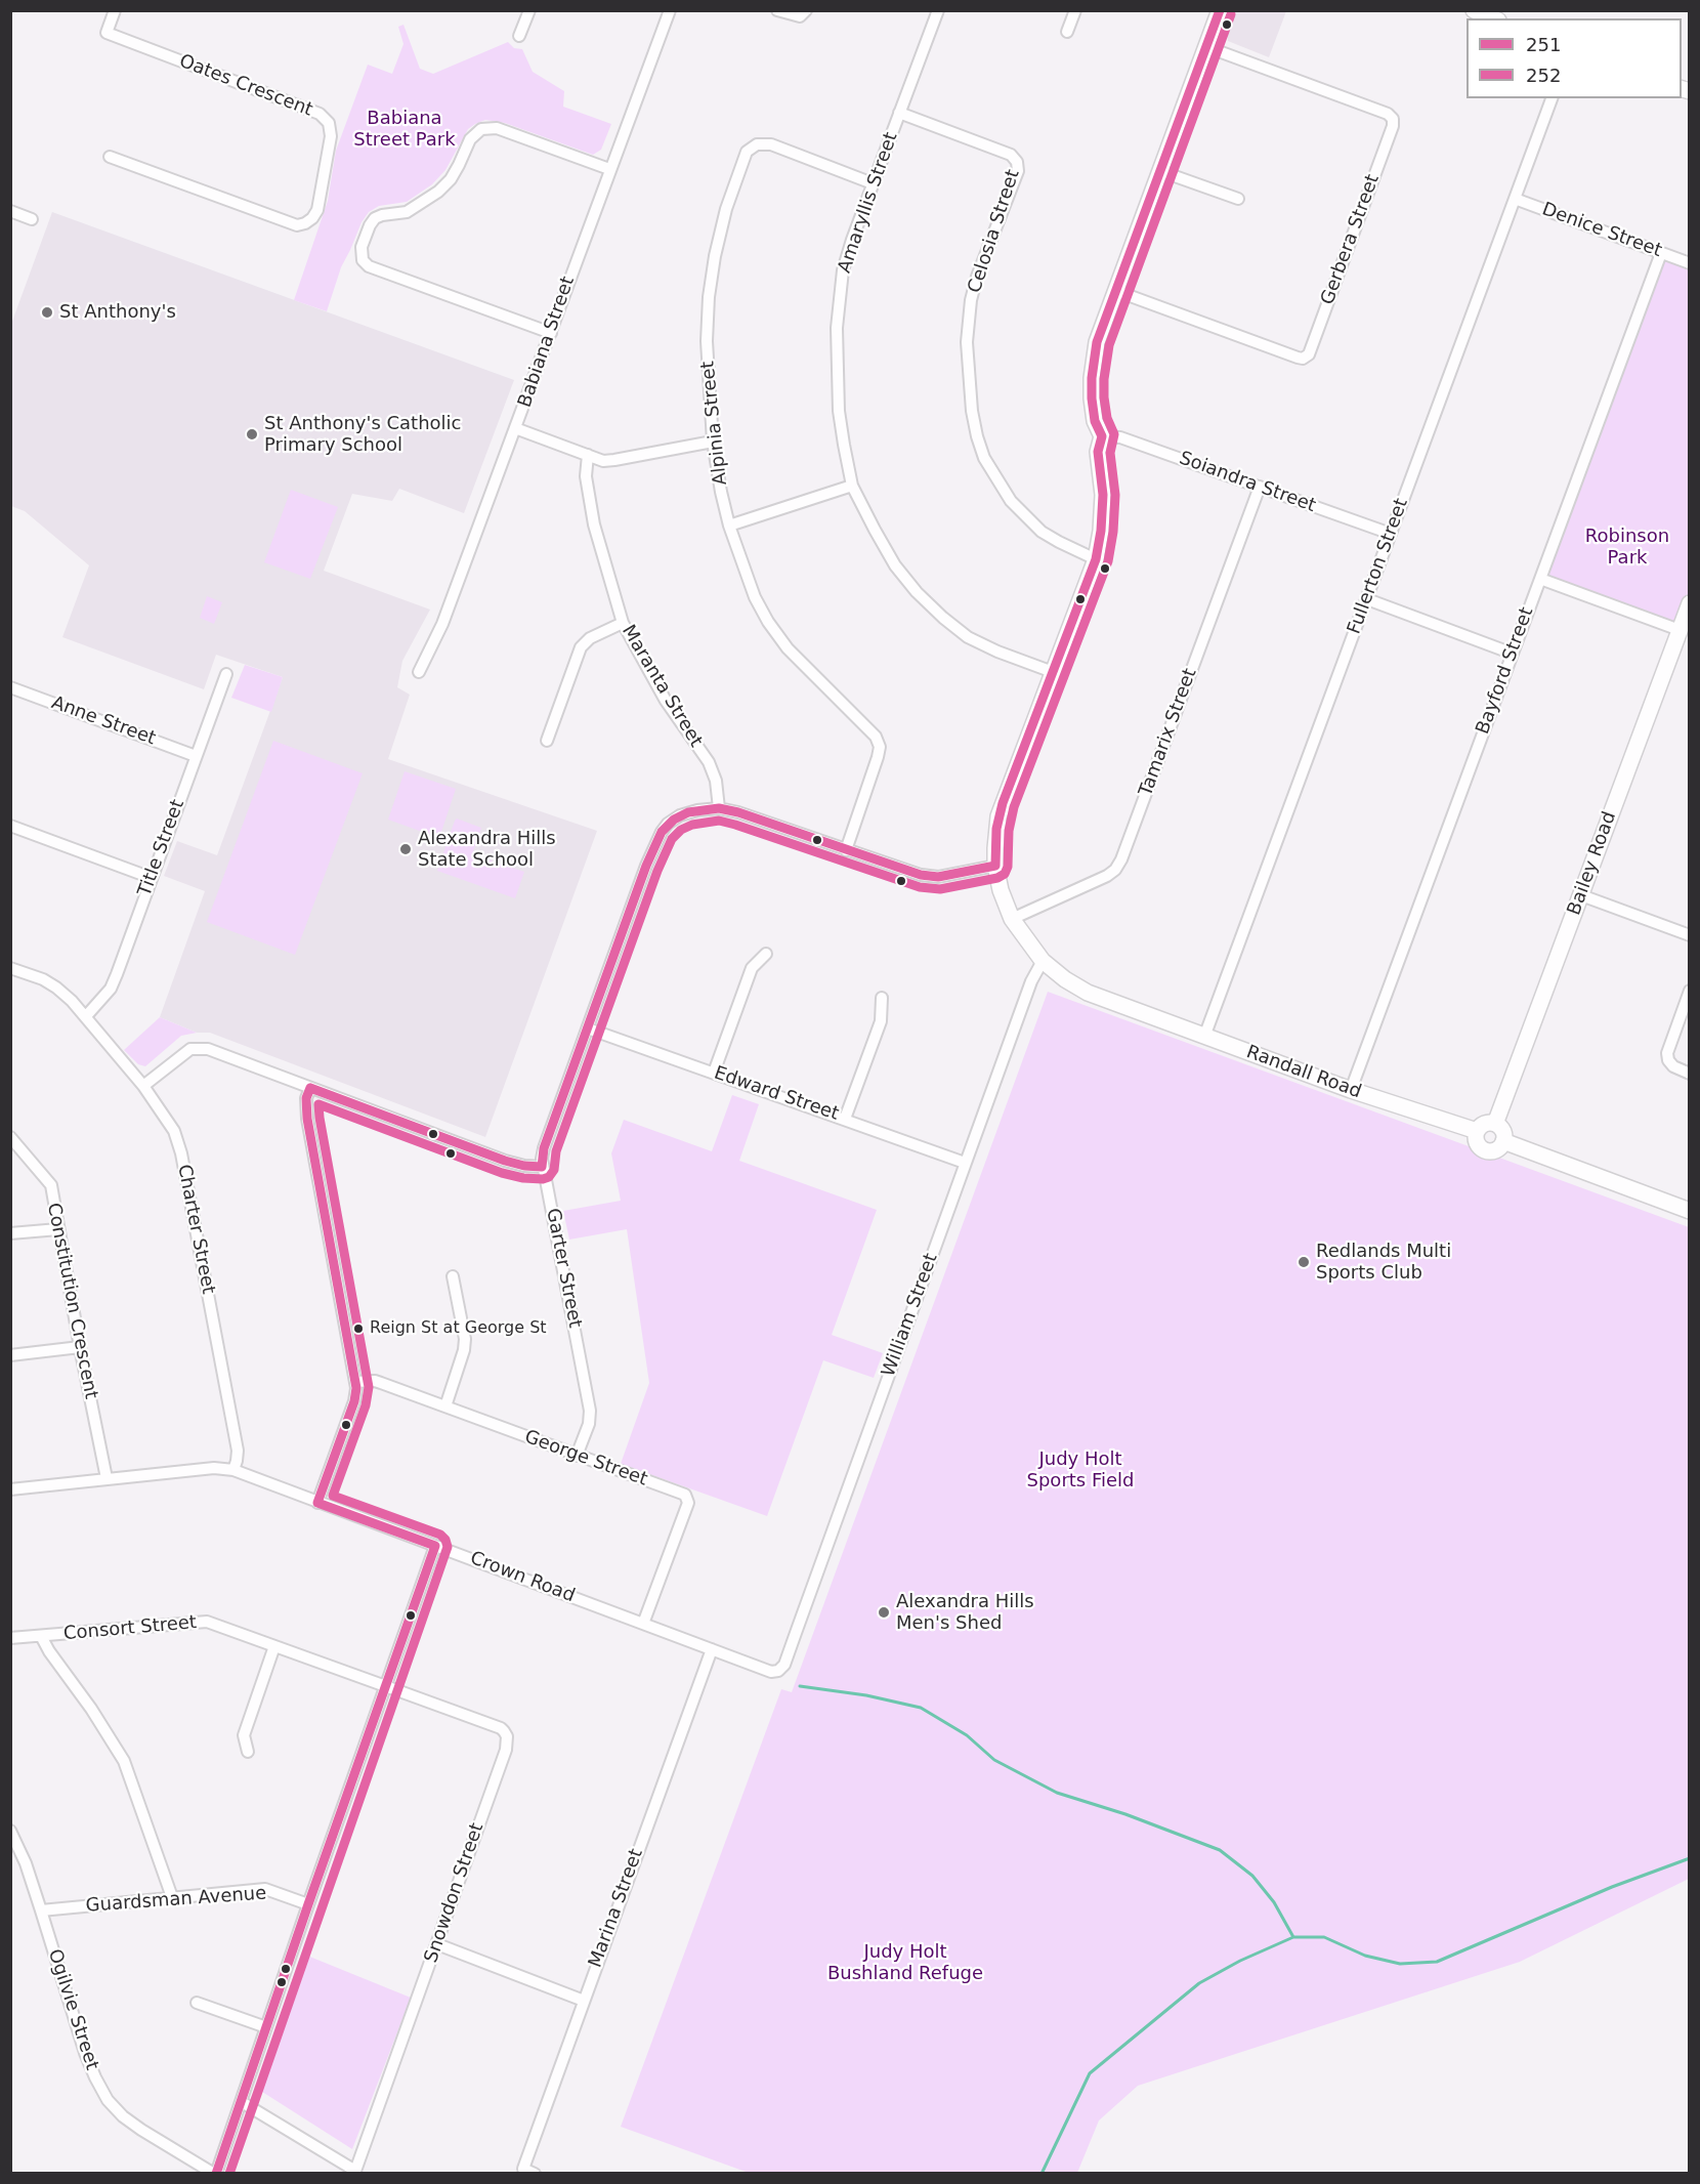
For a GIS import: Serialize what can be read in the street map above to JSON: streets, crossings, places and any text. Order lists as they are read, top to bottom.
{
  "streets": {
    "street": [
      "Oates Crescent",
      "Amaryllis Street",
      "Denice Street",
      "Celosia Street",
      "Gerbera Street",
      "Babiana Street",
      "Alpinia Street",
      "Soiandra Street",
      "Fullerton Street",
      "Bayford Street",
      "Maranta Street",
      "Anne Street",
      "Tamarix Street",
      "Title Street",
      "Bailey Road",
      "Randall Road",
      "Edward Street",
      "Charter Street",
      "Garter Street",
      "Constitution Crescent",
      "William Street",
      "George Street",
      "Crown Road",
      "Consort Street",
      "Snowdon Street",
      "Guardsman Avenue",
      "Marina Street",
      "Ogilvie Street"
    ]
  },
  "crossings": [
    ["Amaryllis Street", "Celosia Street"],
    ["Amaryllis Street", "Alpinia Street"],
    ["Amaryllis Street", "Randall Road"],
    ["Denice Street", "Fullerton Street"],
    ["Denice Street", "Bayford Street"],
    ["Celosia Street", "Randall Road"],
    ["Soiandra Street", "Fullerton Street"],
    ["Soiandra Street", "Tamarix Street"],
    ["Soiandra Street", "Randall Road"],
    ["Fullerton Street", "Randall Road"],
    ["Bayford Street", "Randall Road"],
    ["Maranta Street", "Garter Street"],
    ["Anne Street", "Title Street"],
    ["Tamarix Street", "Randall Road"],
    ["Title Street", "Charter Street"],
    ["Bailey Road", "Randall Road"],
    ["Randall Road", "William Street"],
    ["Edward Street", "Garter Street"],
    ["Edward Street", "William Street"],
    ["Charter Street", "Crown Road"],
    ["Garter Street", "George Street"],
    ["Constitution Crescent", "Crown Road"],
    ["William Street", "Crown Road"],
    ["George Street", "Crown Road"],
    ["Crown Road", "Marina Street"],
    ["Consort Street", "Snowdon Street"],
    ["Guardsman Avenue", "Ogilvie Street"]
  ],
  "parks": [
    "Babiana Street Park",
    "Robinson Park",
    "Judy Holt Sports Field",
    "Judy Holt Bushland Refuge"
  ],
  "places": [
    "St Anthony's",
    "St Anthony's Catholic Primary School",
    "Alexandra Hills State School",
    "Redlands Multi Sports Club",
    "Reign St at George St",
    "Alexandra Hills Men's Shed"
  ],
  "lines": ["transit line 251", "transit line 252"],
  "legend": ["251", "252"]
}
